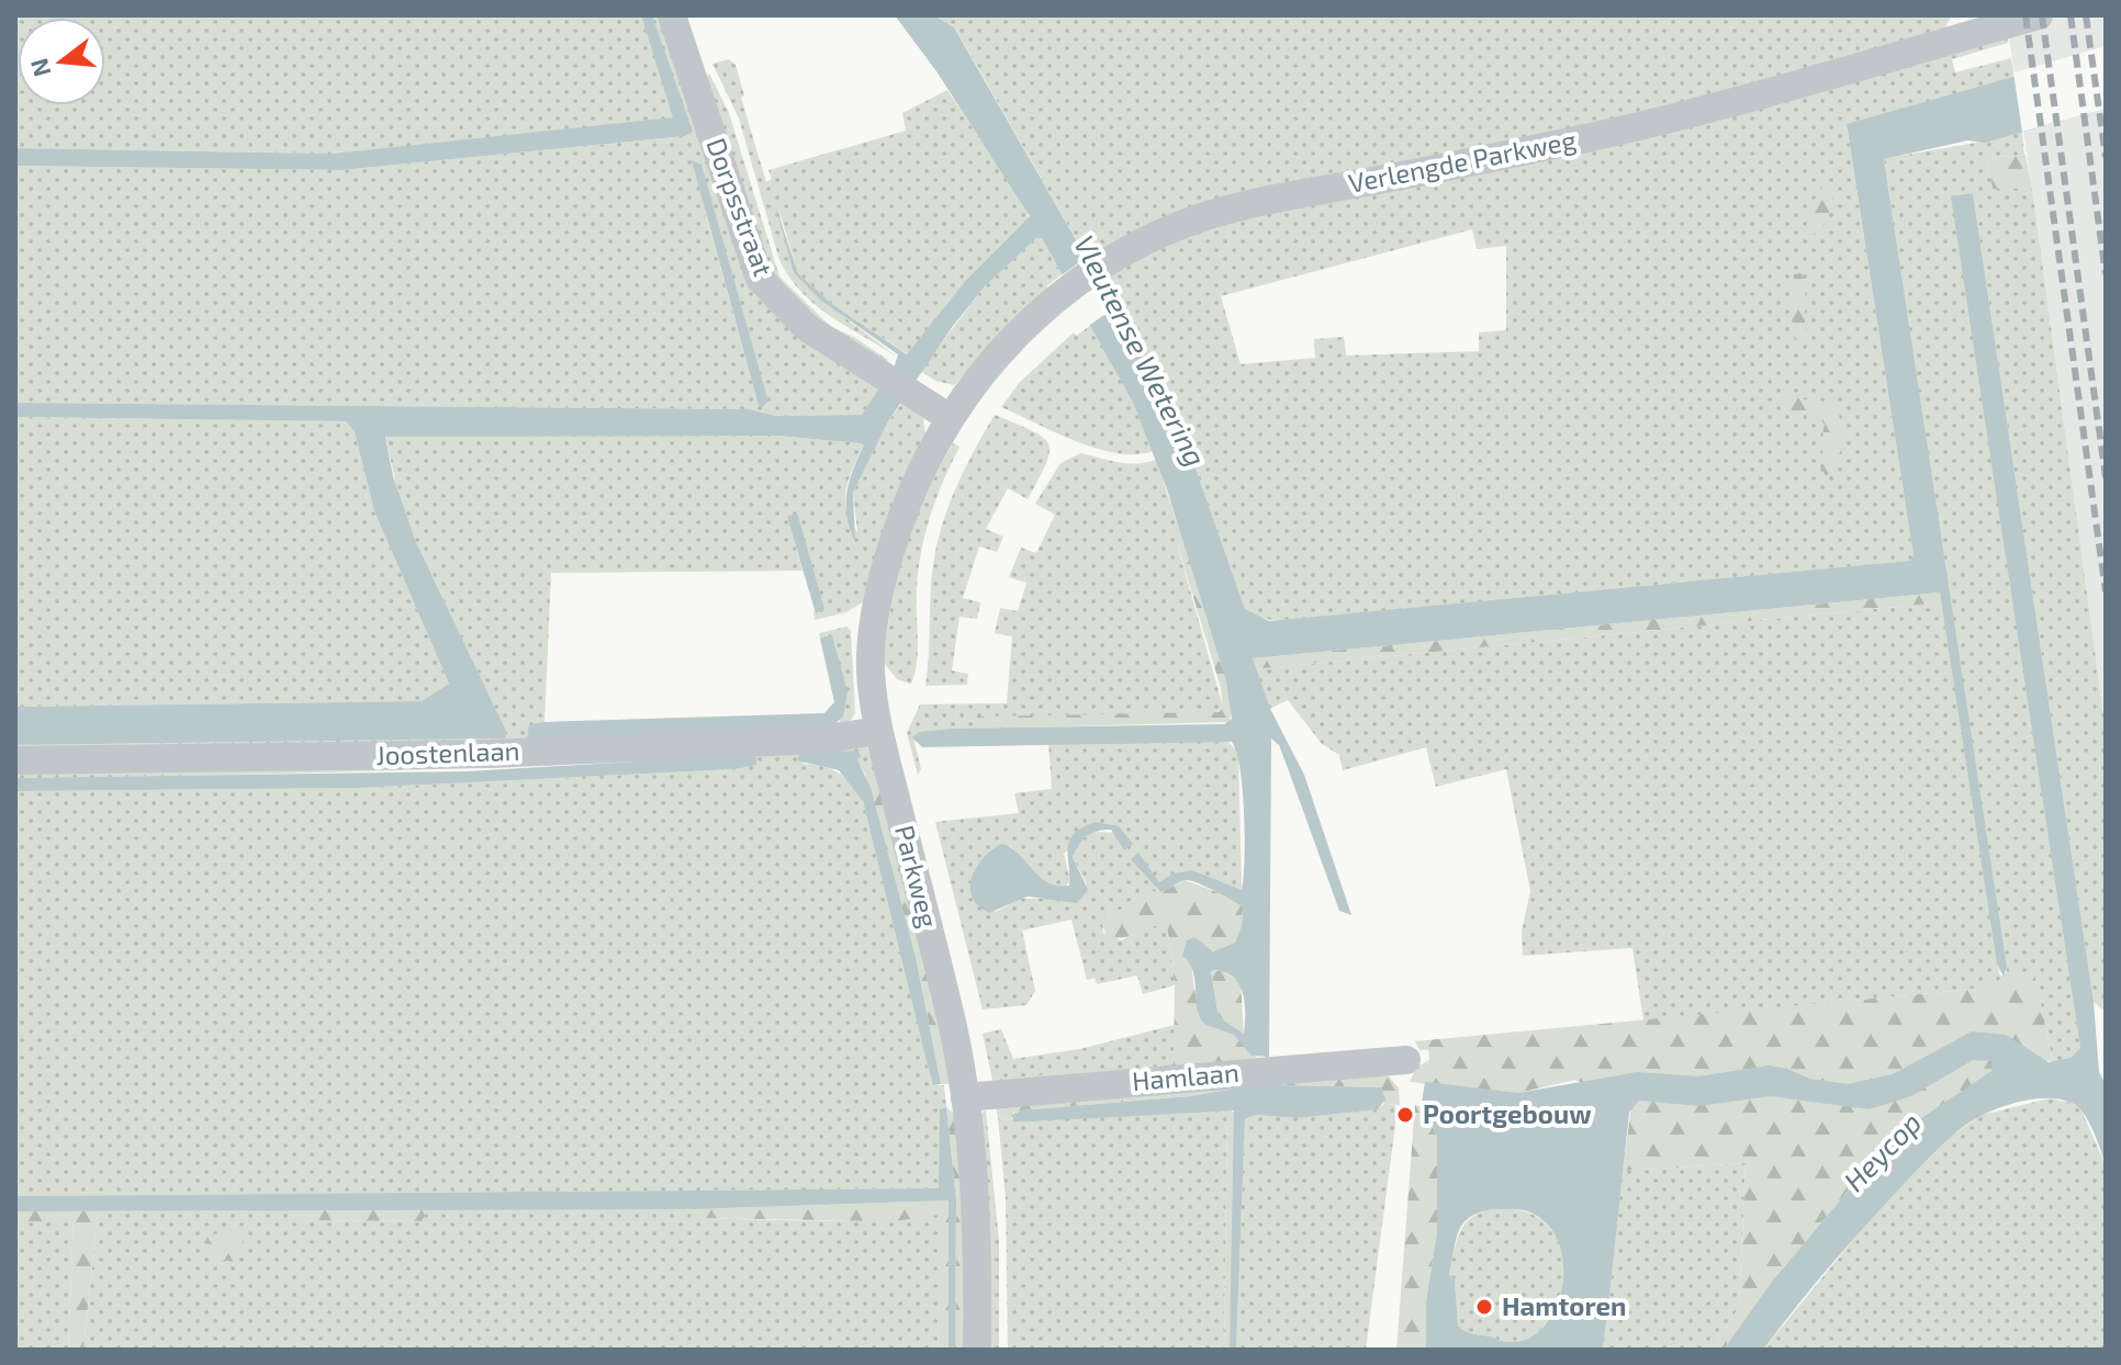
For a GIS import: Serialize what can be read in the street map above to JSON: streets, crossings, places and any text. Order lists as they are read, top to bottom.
{
  "streets": {
    "street": [
      "Verlengde Parkweg",
      "Dorpsstraat",
      "Joostenlaan",
      "Parkweg",
      "Hamlaan"
    ]
  },
  "crossings": [
    ["Verlengde Parkweg", "Dorpsstraat"],
    ["Verlengde Parkweg", "Parkweg"],
    ["Dorpsstraat", "Parkweg"],
    ["Joostenlaan", "Parkweg"],
    ["Parkweg", "Hamlaan"]
  ],
  "water": ["Vleutense Wetering", "Heycop"],
  "places": ["Poortgebouw", "Hamtoren"],
  "north": "left"
}
